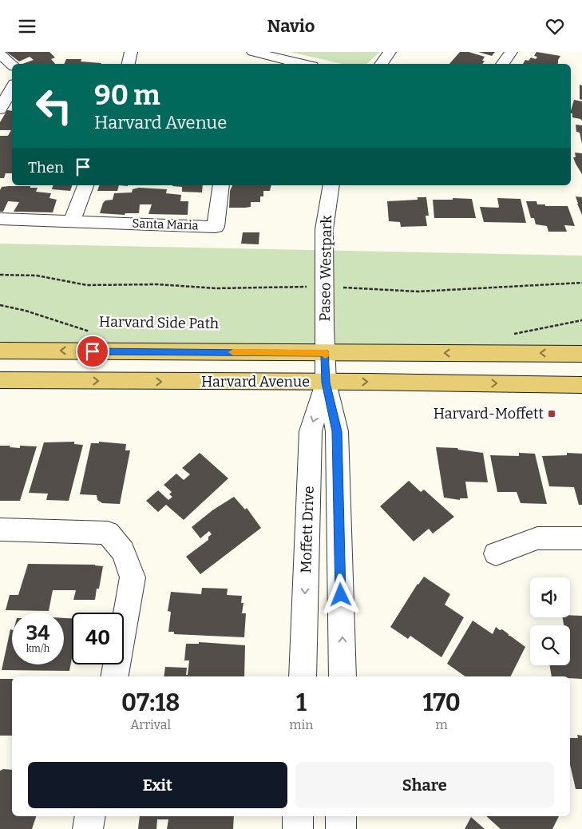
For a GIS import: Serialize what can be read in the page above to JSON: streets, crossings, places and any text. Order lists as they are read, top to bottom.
{
  "streets": {
    "main road": ["Harvard Avenue"],
    "street": ["Santa Maria", "Paseo Westpark", "Moffett Drive"],
    "path": ["Harvard Side Path"]
  },
  "crossings": [
    ["Paseo Westpark", "Harvard Avenue"],
    ["Paseo Westpark", "Moffett Drive"],
    ["Harvard Avenue", "Moffett Drive"]
  ],
  "places": {
    "transit": ["Harvard-Moffett"]
  },
  "page": {
    "header": "Navio",
    "turn": ["90 m", "Harvard Avenue"],
    "then": "Then",
    "speed": "34 km/h",
    "limit": "40",
    "eta": [
      "07:18",
      "Arrival",
      "1",
      "min",
      "170",
      "m"
    ],
    "buttons": ["Exit", "Share"]
  }
}
